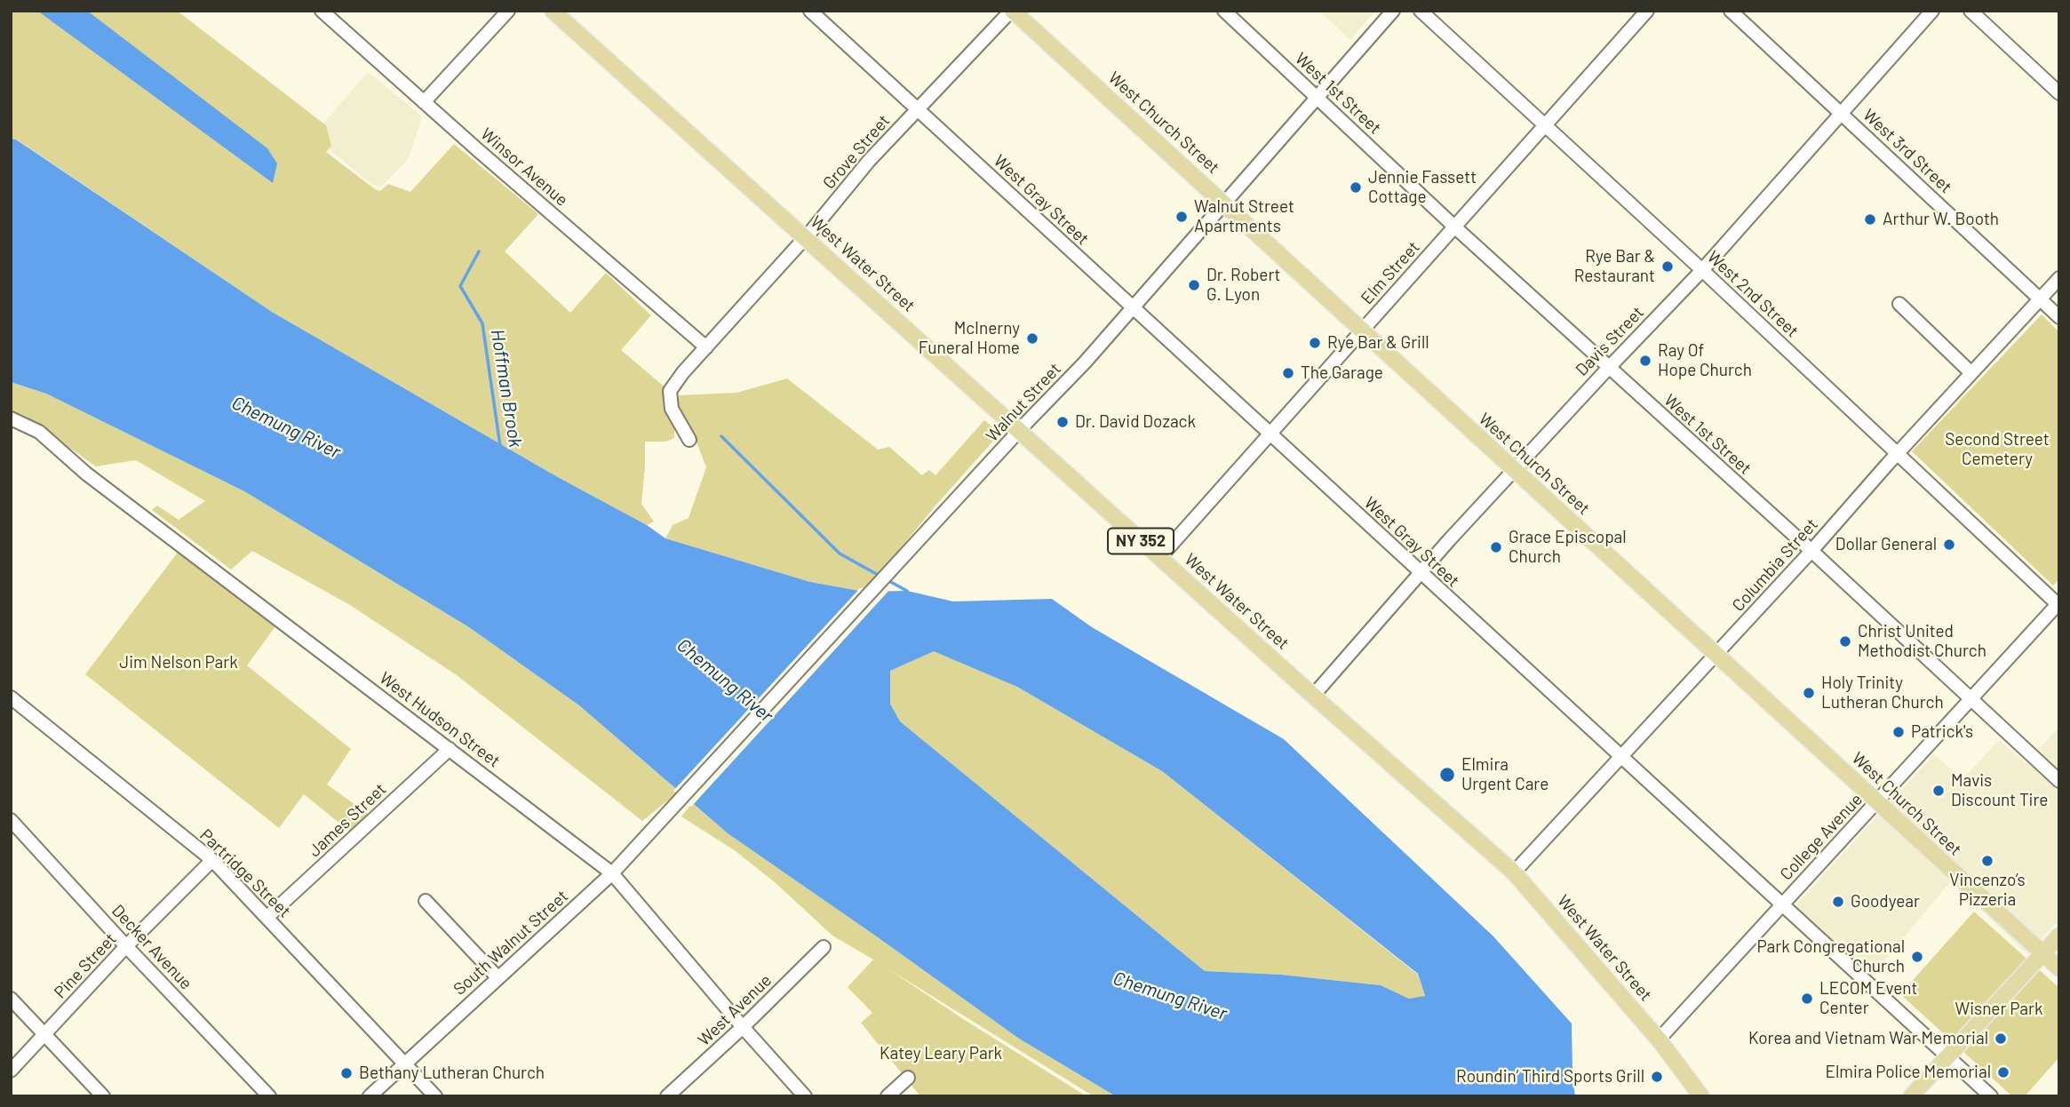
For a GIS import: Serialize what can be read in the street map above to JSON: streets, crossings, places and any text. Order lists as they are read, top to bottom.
{
  "streets": {
    "main road": ["West Church Street", "West Water Street", "NY 352"],
    "street": [
      "West 1st Street",
      "West 3rd Street",
      "Grove Street",
      "Winsor Avenue",
      "West Gray Street",
      "Elm Street",
      "West 2nd Street",
      "Davis Street",
      "Walnut Street",
      "Columbia Street",
      "West Hudson Street",
      "James Street",
      "College Avenue",
      "Partridge Street",
      "South Walnut Street",
      "Decker Avenue",
      "Pine Street",
      "West Avenue"
    ]
  },
  "crossings": [
    ["West 1st Street", "Elm Street"],
    ["West 1st Street", "Davis Street"],
    ["West 1st Street", "Walnut Street"],
    ["West 1st Street", "Columbia Street"],
    ["West 1st Street", "College Avenue"],
    ["West Church Street", "Grove Street"],
    ["West Church Street", "Elm Street"],
    ["West Church Street", "Davis Street"],
    ["West Church Street", "Walnut Street"],
    ["West Church Street", "Columbia Street"],
    ["West Church Street", "College Avenue"],
    ["West 3rd Street", "Davis Street"],
    ["West 3rd Street", "Columbia Street"],
    ["Grove Street", "Winsor Avenue"],
    ["Grove Street", "West Gray Street"],
    ["Grove Street", "West Water Street"],
    ["West Gray Street", "Elm Street"],
    ["West Gray Street", "Davis Street"],
    ["West Gray Street", "Walnut Street"],
    ["West Gray Street", "Columbia Street"],
    ["West Gray Street", "College Avenue"],
    ["West Water Street", "Elm Street"],
    ["West Water Street", "Davis Street"],
    ["West Water Street", "Walnut Street"],
    ["West Water Street", "Columbia Street"],
    ["West Water Street", "College Avenue"],
    ["Elm Street", "West 2nd Street"],
    ["West 2nd Street", "Davis Street"],
    ["West 2nd Street", "Columbia Street"],
    ["West 2nd Street", "College Avenue"],
    ["Walnut Street", "South Walnut Street"],
    ["West Hudson Street", "James Street"],
    ["West Hudson Street", "South Walnut Street"],
    ["West Hudson Street", "West Avenue"],
    ["James Street", "Partridge Street"],
    ["Partridge Street", "South Walnut Street"],
    ["Partridge Street", "Pine Street"],
    ["Decker Avenue", "Pine Street"]
  ],
  "water": ["Hoffman Brook", "Chemung River"],
  "parks": [
    "Second Street Cemetery",
    "Jim Nelson Park",
    "Wisner Park",
    "Katey Leary Park"
  ],
  "places": [
    "Jennie Fassett Cottage",
    "Walnut Street Apartments",
    "Arthur W. Booth",
    "Rye Bar & Restaurant",
    "Dr. Robert G. Lyon",
    "McInerny Funeral Home",
    "Rye Bar & Grill",
    "Ray Of Hope Church",
    "The Garage",
    "Dr. David Dozack",
    "Dollar General",
    "Grace Episcopal Church",
    "Christ United Methodist Church",
    "Holy Trinity Lutheran Church",
    "Patrick's",
    "Elmira Urgent Care",
    "Mavis Discount Tire",
    "Vincenzo’s Pizzeria",
    "Goodyear",
    "Park Congregational Church",
    "LECOM Event Center",
    "Korea and Vietnam War Memorial",
    "Elmira Police Memorial",
    "Bethany Lutheran Church",
    "Roundin’ Third Sports Grill"
  ]
}
